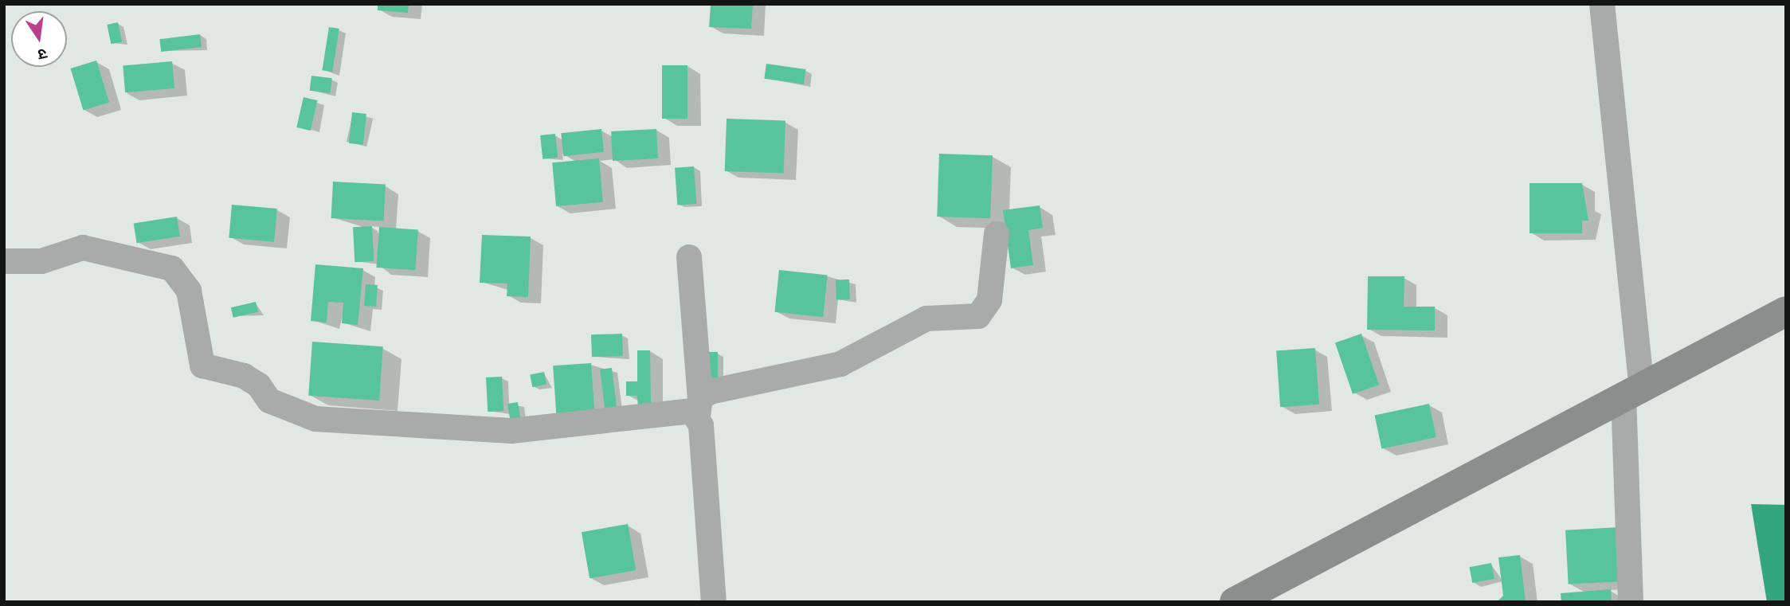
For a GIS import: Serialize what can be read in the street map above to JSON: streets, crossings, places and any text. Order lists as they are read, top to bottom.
{
  "north": "bottom"
}
